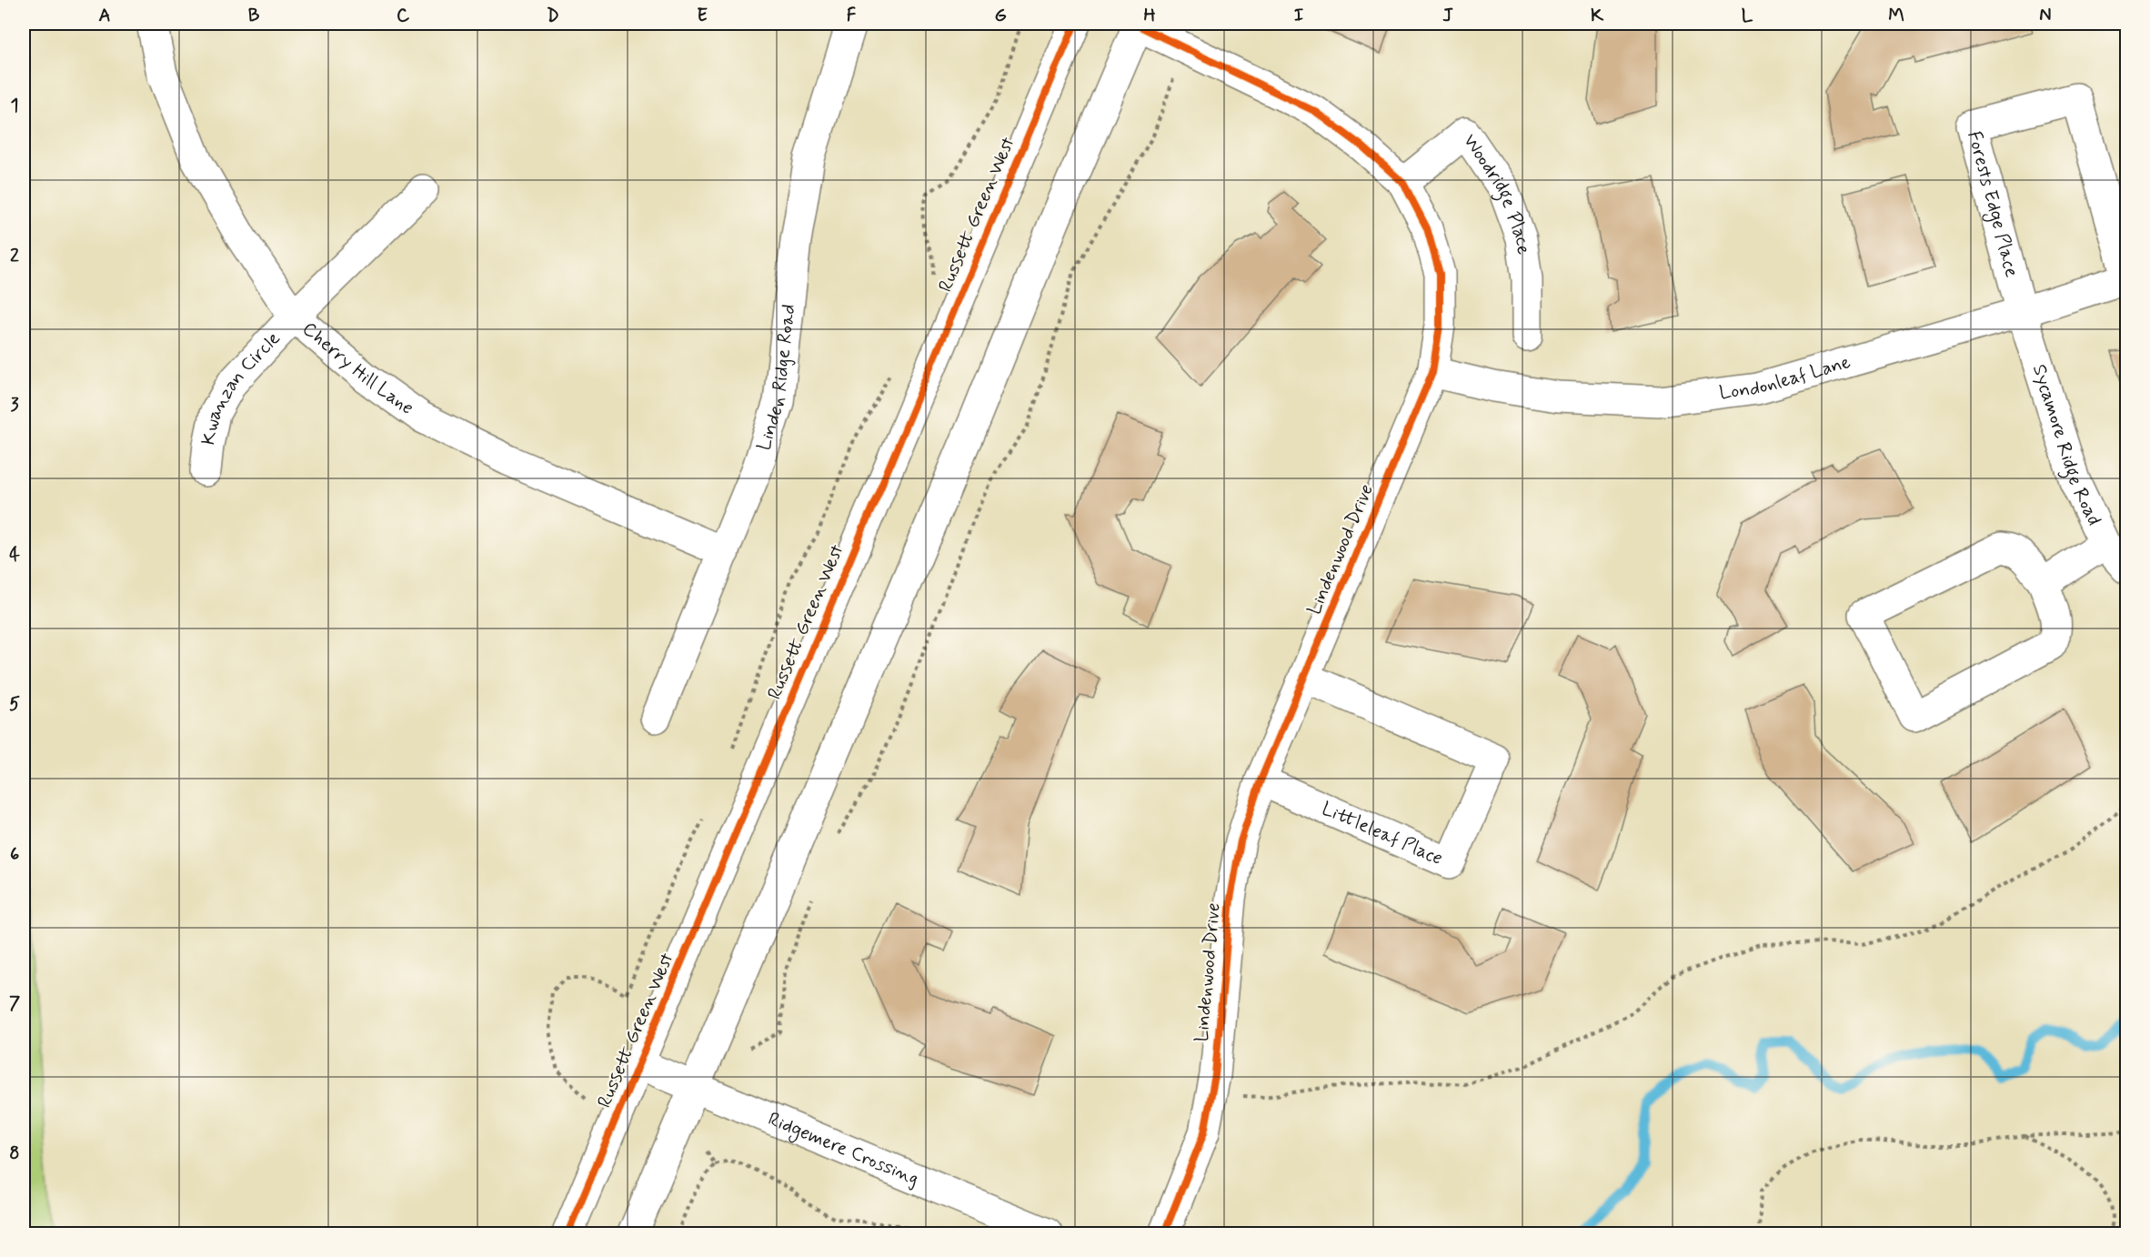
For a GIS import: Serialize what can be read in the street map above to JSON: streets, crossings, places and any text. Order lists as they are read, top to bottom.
{
  "streets": {
    "street": [
      "Woodridge Place",
      "Forests Edge Place",
      "Russett Green West",
      "Cherry Hill Lane",
      "Linden Ridge Road",
      "Londonleaf Lane",
      "Kwanzan Circle",
      "Sycamore Ridge Road",
      "Lindenwood Drive",
      "Littleleaf Place",
      "Ridgemere Crossing"
    ]
  },
  "crossings": [
    ["Woodridge Place", "Lindenwood Drive"],
    ["Forests Edge Place", "Londonleaf Lane"],
    ["Forests Edge Place", "Sycamore Ridge Road"],
    ["Russett Green West", "Ridgemere Crossing"],
    ["Cherry Hill Lane", "Linden Ridge Road"],
    ["Cherry Hill Lane", "Kwanzan Circle"],
    ["Londonleaf Lane", "Sycamore Ridge Road"],
    ["Londonleaf Lane", "Lindenwood Drive"],
    ["Lindenwood Drive", "Littleleaf Place"]
  ],
  "grid": {
    "columns": [
      "A",
      "B",
      "C",
      "D",
      "E",
      "F",
      "G",
      "H",
      "I",
      "J",
      "K",
      "L",
      "M",
      "N"
    ],
    "rows": [
      "1",
      "2",
      "3",
      "4",
      "5",
      "6",
      "7",
      "8"
    ]
  }
}
